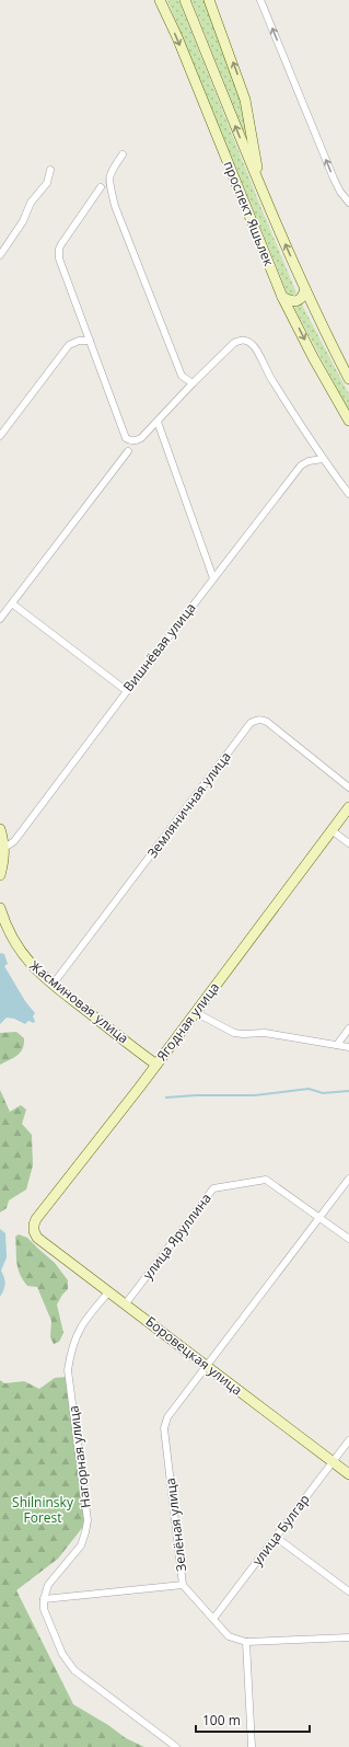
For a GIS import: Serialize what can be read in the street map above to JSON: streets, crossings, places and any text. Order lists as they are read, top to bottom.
{
  "streets": {
    "street": [
      "проспект Яшьлек",
      "Вишнёвая улица",
      "Земляничная улица",
      "Жасминовая улица",
      "Ягодная улица",
      "улица Яруллина",
      "Боровецкая улица",
      "Нагорная улица",
      "Зелёная улица",
      "улица Булгар"
    ]
  },
  "crossings": [
    ["Земляничная улица", "Жасминовая улица"],
    ["Жасминовая улица", "Ягодная улица"],
    ["Ягодная улица", "Боровецкая улица"],
    ["улица Яруллина", "Боровецкая улица"],
    ["улица Яруллина", "Зелёная улица"],
    ["Боровецкая улица", "Нагорная улица"],
    ["Боровецкая улица", "Зелёная улица"],
    ["Боровецкая улица", "улица Булгар"],
    ["Зелёная улица", "улица Булгар"]
  ],
  "parks": ["Shilninsky Forest"],
  "scale_bar": "100 m"
}
